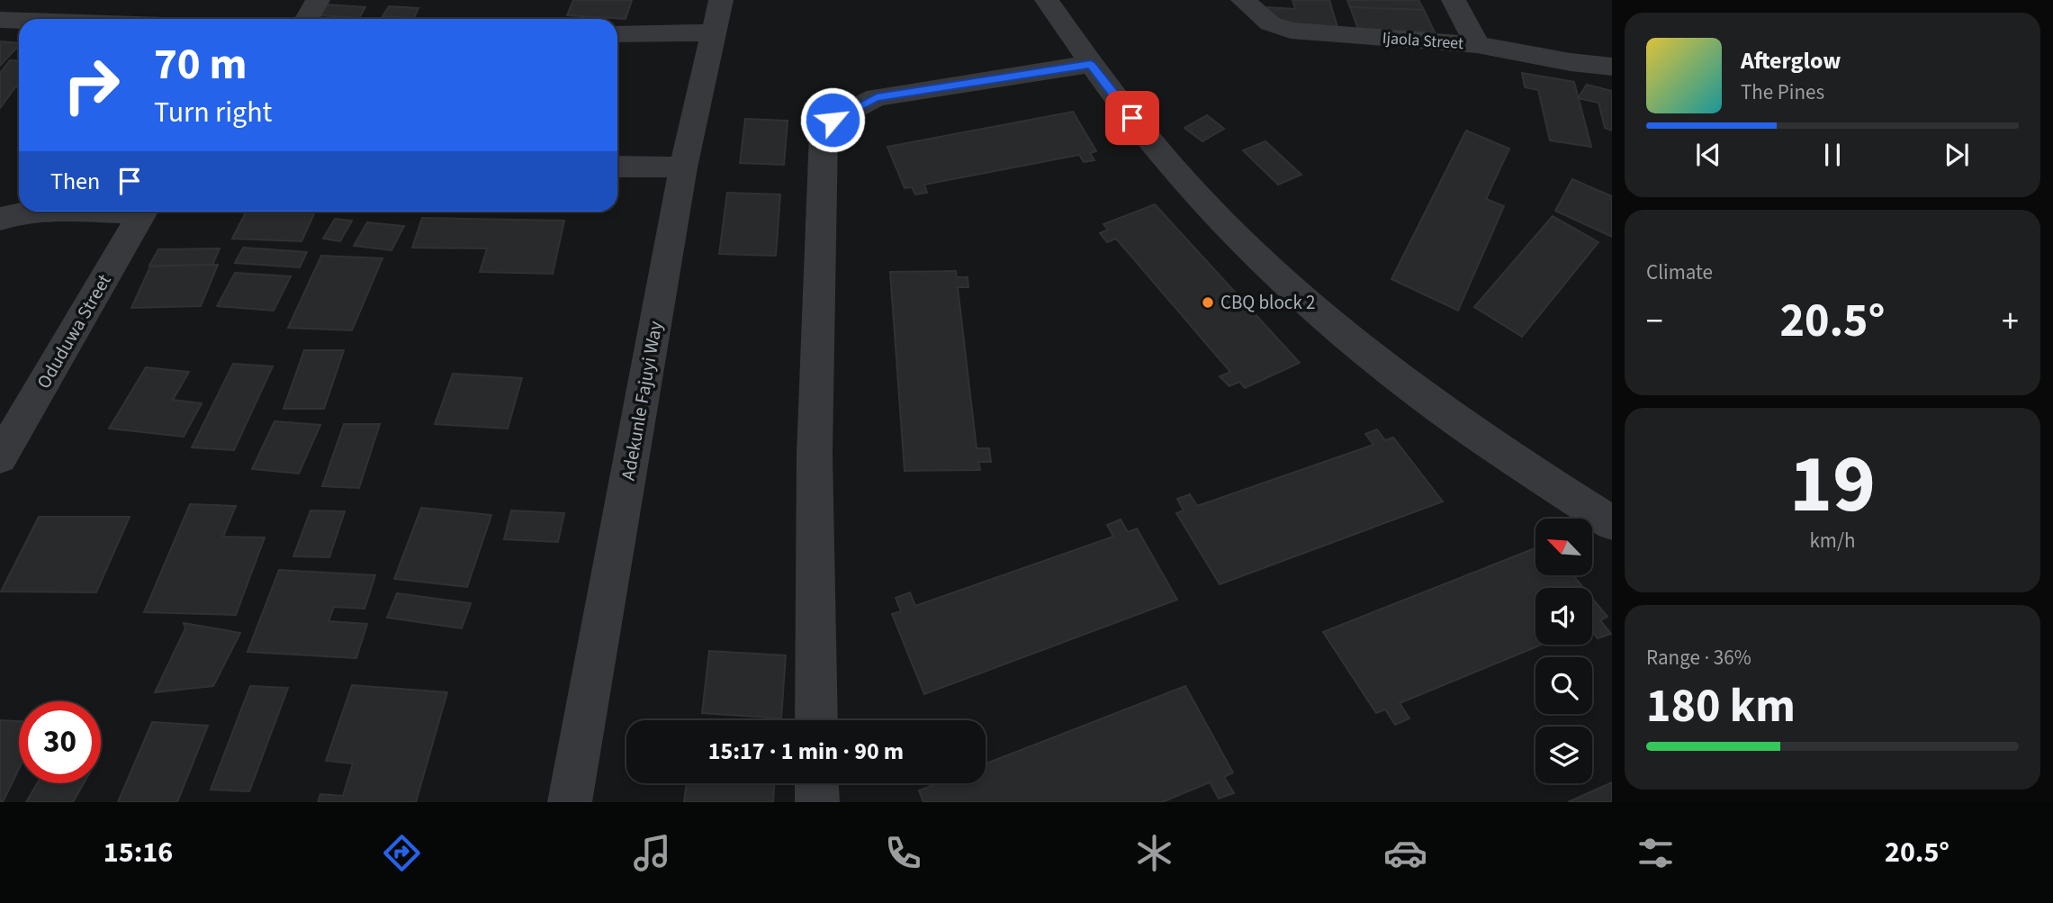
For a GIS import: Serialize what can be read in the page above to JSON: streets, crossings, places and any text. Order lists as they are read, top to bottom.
{
  "streets": {
    "street": ["Ijaola Street", "Oduduwa Street", "Adekunle Fajuyi Way"]
  },
  "places": ["CBQ block 2"],
  "north": "top left",
  "page": {
    "turn": ["70 m", "Turn right"],
    "song": ["Afterglow", "The Pines"],
    "then": "Then",
    "tile": [
      "Climate",
      ["19", "km/h"],
      ["Range · 36%", "180 km"]
    ],
    "heat": ["−", "20.5°", "+"],
    "limit": "30",
    "trip": "15:17 · 1 min · 90 m",
    "tabs": ["15:16", "20.5°"]
  }
}
